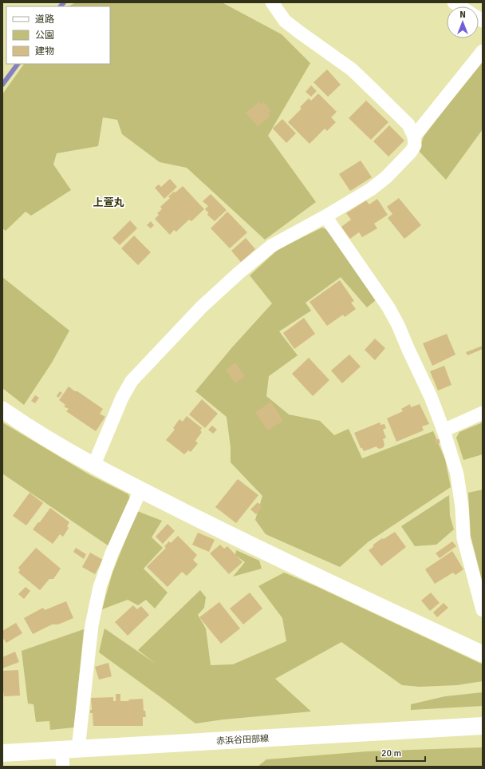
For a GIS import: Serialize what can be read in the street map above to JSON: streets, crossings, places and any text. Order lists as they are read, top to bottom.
{
  "streets": {
    "main road": ["赤浜谷田部線"]
  },
  "districts": ["上萱丸"],
  "legend": ["道路", "公園", "建物"],
  "scale_bar": "20 m",
  "north": "top"
}
